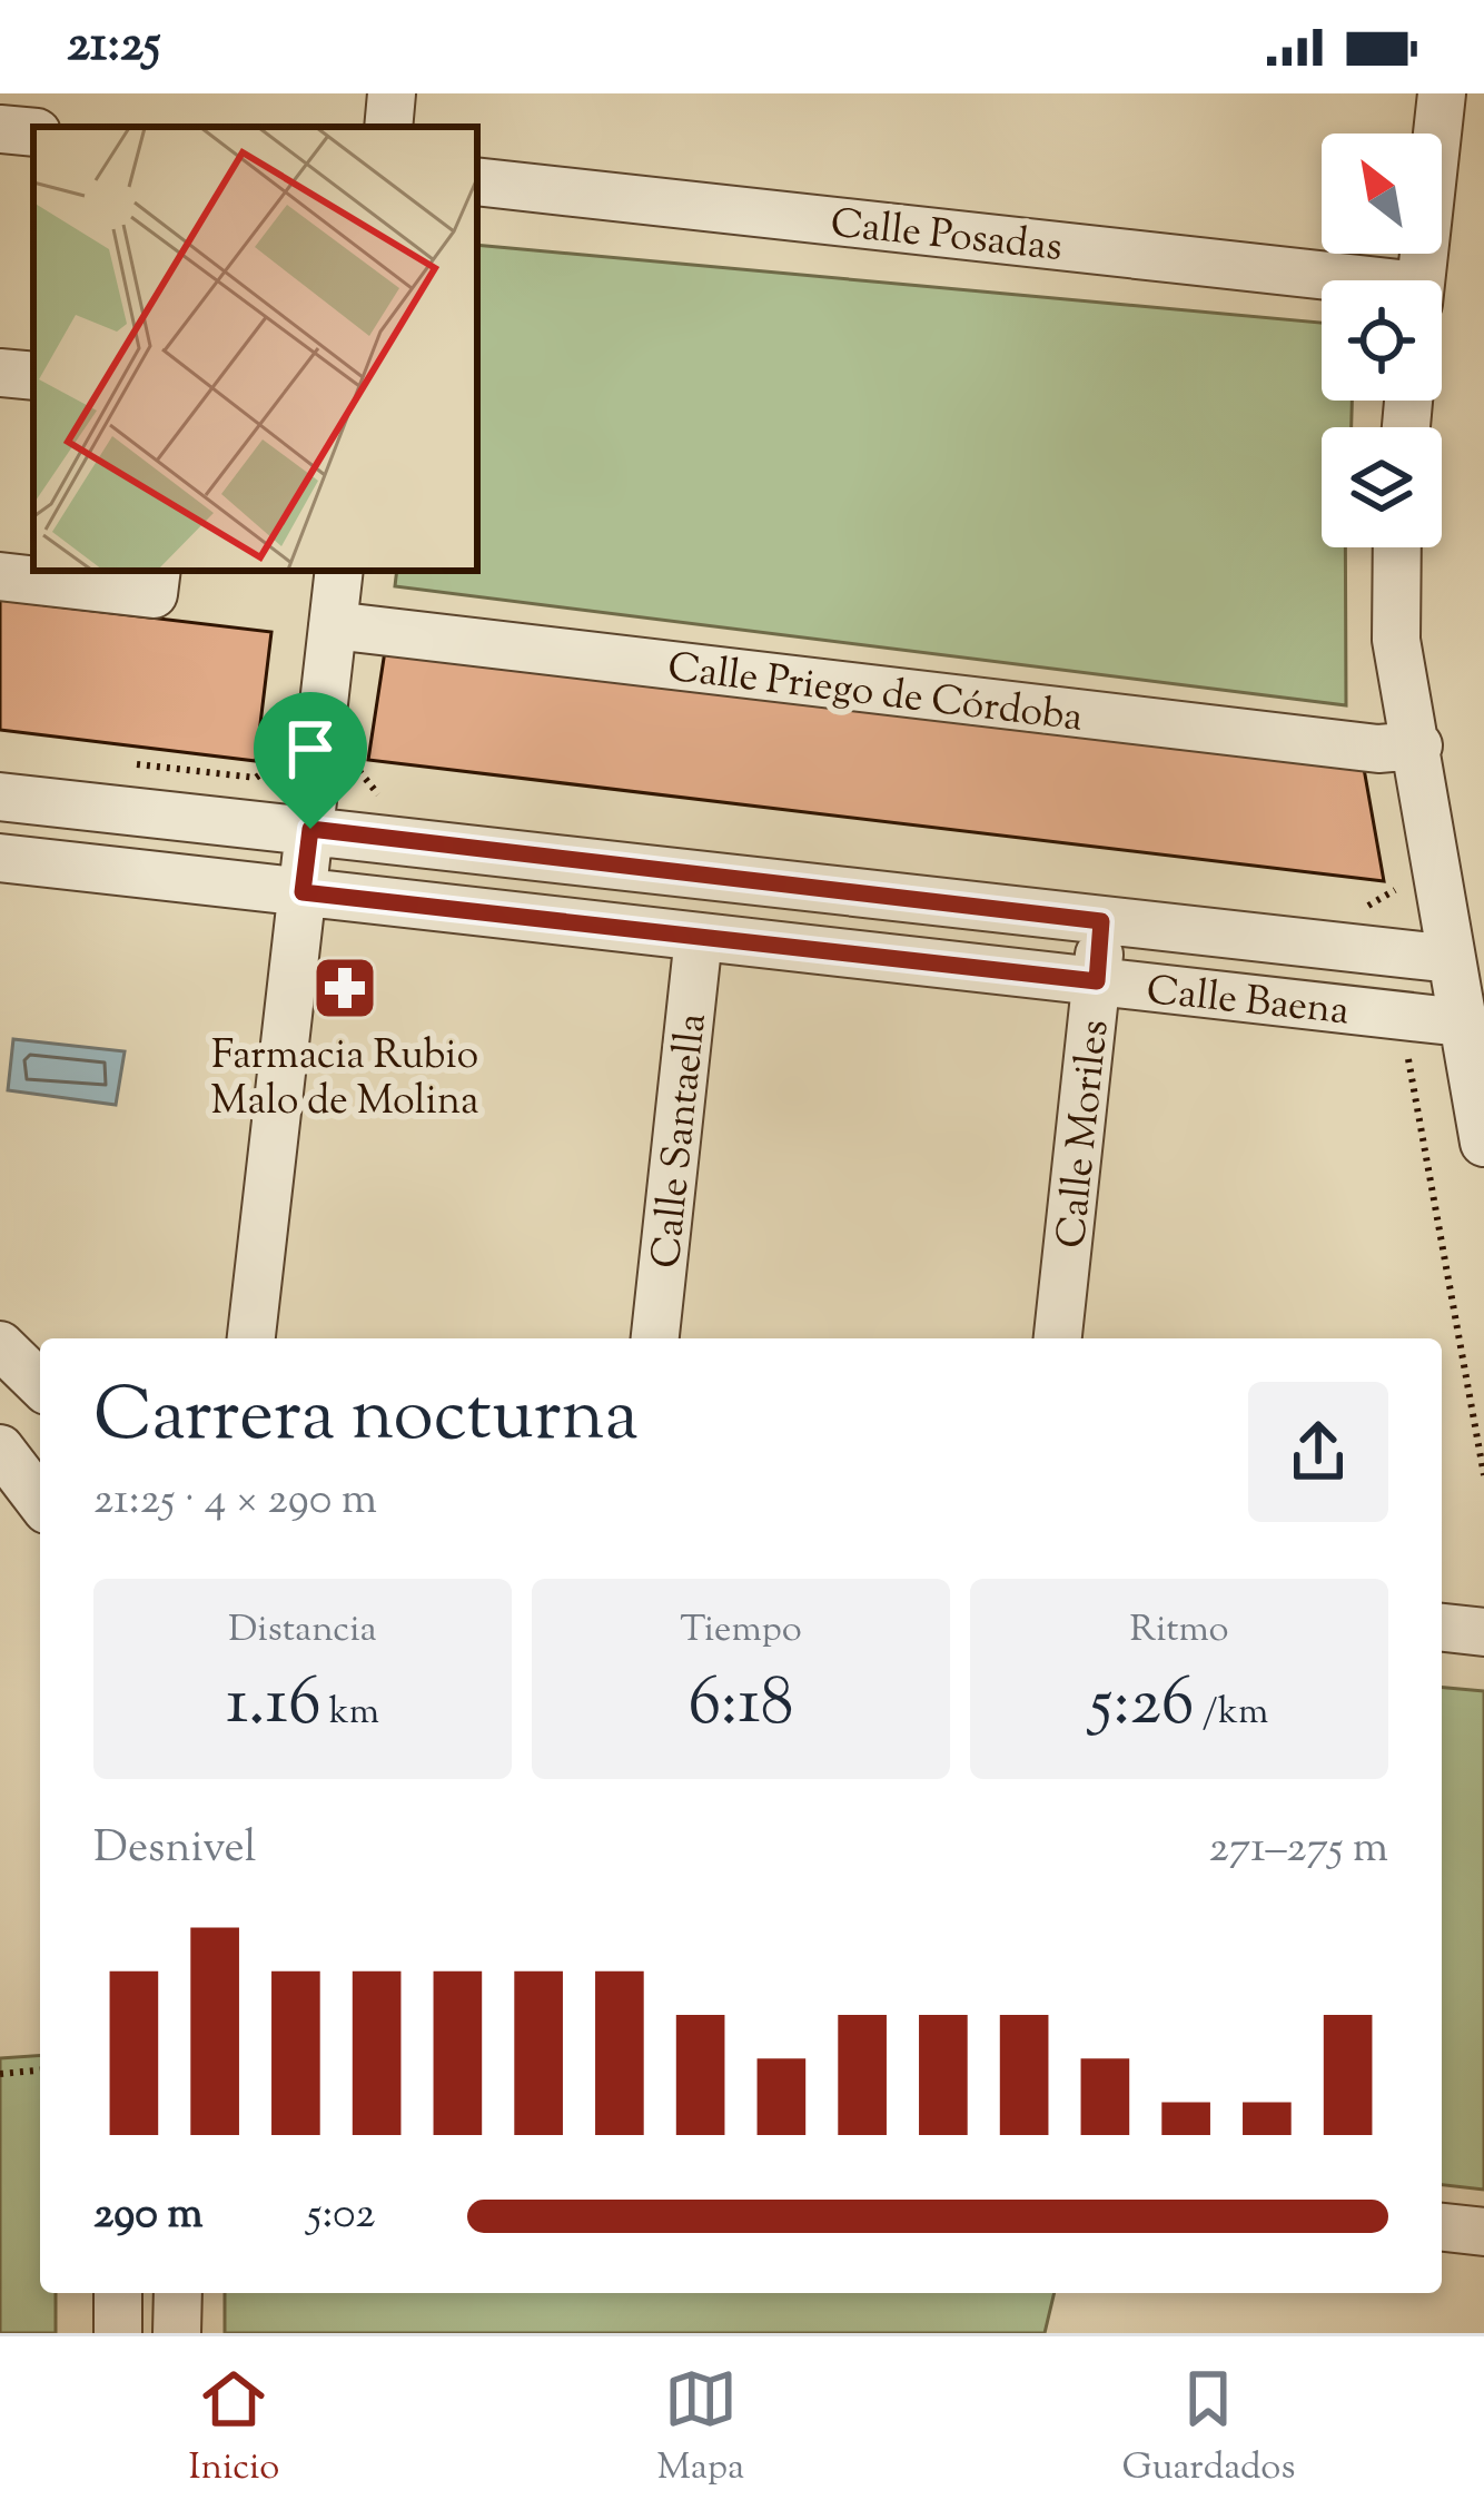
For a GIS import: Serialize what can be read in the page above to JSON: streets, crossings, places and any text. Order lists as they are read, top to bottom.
{
  "streets": {
    "street": [
      "Calle Posadas",
      "Calle Priego de Córdoba",
      "Calle Baena",
      "Calle Moriles",
      "Calle Santaella"
    ]
  },
  "crossings": [
    ["Calle Baena", "Calle Moriles"],
    ["Calle Baena", "Calle Santaella"]
  ],
  "places": {
    "pharmacy": ["Farmacia Rubio Malo de Molina"]
  },
  "north": "top left",
  "page": {
    "status": "21:25",
    "heading": ["Carrera nocturna", "21:25 · 4 × 290 m"],
    "stats": [
      ["Distancia", "1.16 km"],
      ["Tiempo", "6:18"],
      ["Ritmo", "5:26 /km"]
    ],
    "chart": ["Desnivel", "271–275 m"],
    "list": [
      {
        "name": "290 m",
        "note": "5:02"
      }
    ],
    "tabs": ["Inicio", "Mapa", "Guardados"]
  }
}
